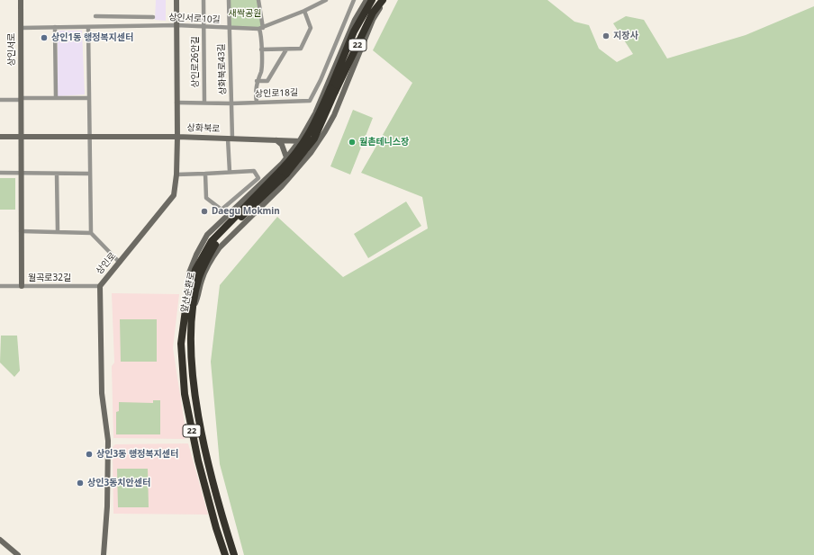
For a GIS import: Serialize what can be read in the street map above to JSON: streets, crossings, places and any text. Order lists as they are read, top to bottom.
{
  "streets": {
    "highway": ["22", "앞산순환로"],
    "street": [
      "상인서로10길",
      "상인서로",
      "상인로26안길",
      "상화북로43길",
      "상인로18길",
      "상화북로",
      "상인로",
      "월곡로32길"
    ]
  },
  "crossings": [
    ["상인서로10길", "상인서로"],
    ["상인서로10길", "상인로26안길"],
    ["상인서로10길", "상화북로43길"],
    ["상인서로10길", "상인로"],
    ["상인서로", "상화북로"],
    ["상인서로", "월곡로32길"],
    ["상인로26안길", "상인로18길"],
    ["상화북로43길", "상인로18길"],
    ["상화북로43길", "상화북로"],
    ["상인로18길", "상인로"],
    ["상화북로", "상인로"],
    ["상인로", "월곡로32길"]
  ],
  "parks": ["새싹공원"],
  "places": [
    "지장사",
    "상인1동 행정복지센터",
    "월촌테니스장",
    "Daegu Mokmin",
    "상인3동 행정복지센터",
    "상인3동치안센터"
  ]
}
